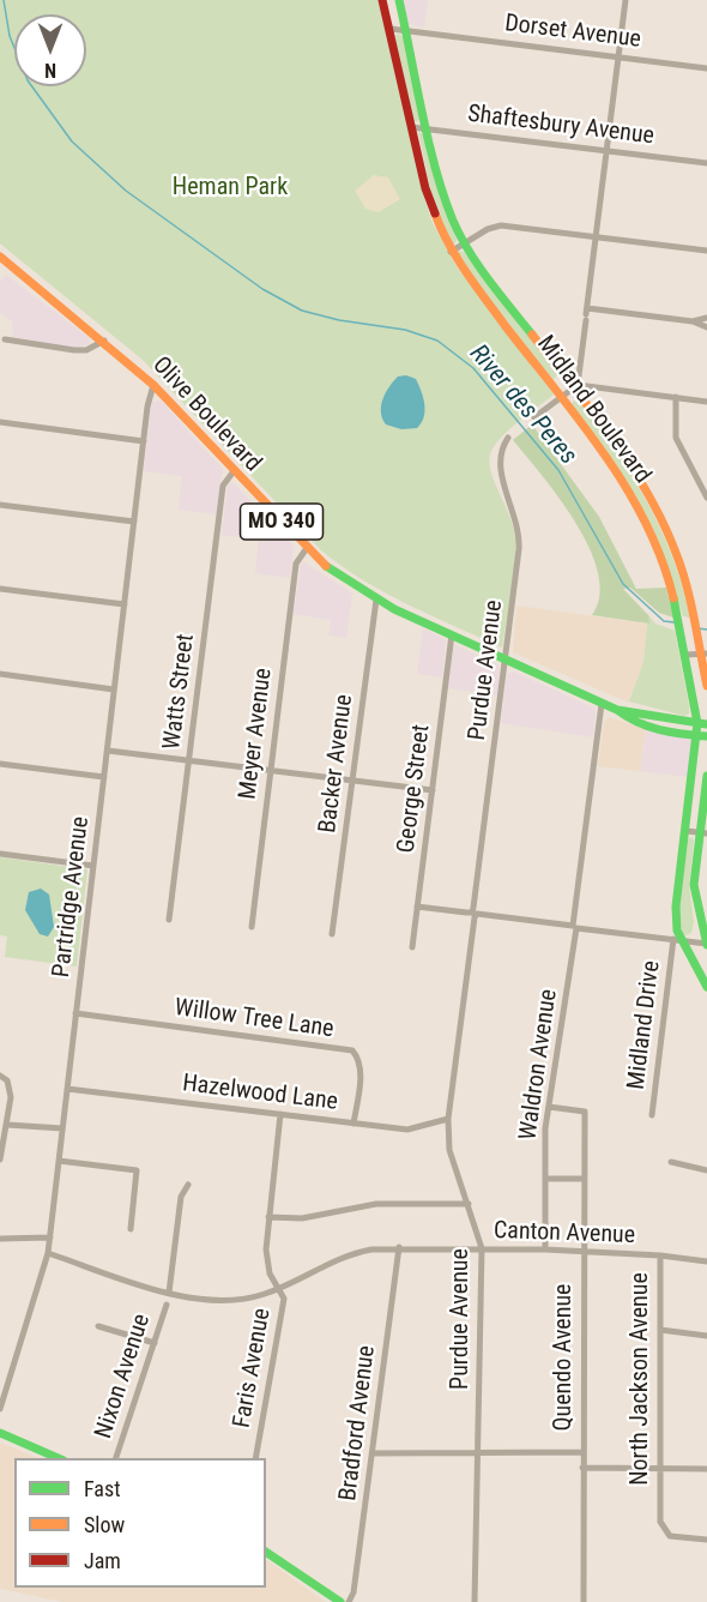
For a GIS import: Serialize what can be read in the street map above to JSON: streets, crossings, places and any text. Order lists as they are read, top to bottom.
{
  "streets": {
    "main road": ["Midland Boulevard", "Olive Boulevard", "MO 340"],
    "street": [
      "Dorset Avenue",
      "Shaftesbury Avenue",
      "Purdue Avenue",
      "Watts Street",
      "Meyer Avenue",
      "Backer Avenue",
      "George Street",
      "Partridge Avenue",
      "Willow Tree Lane",
      "Midland Drive",
      "Waldron Avenue",
      "Hazelwood Lane",
      "Canton Avenue",
      "Quendo Avenue",
      "Faris Avenue",
      "Nixon Avenue",
      "North Jackson Avenue",
      "Bradford Avenue"
    ]
  },
  "crossings": [
    ["Dorset Avenue", "Midland Boulevard"],
    ["Shaftesbury Avenue", "Midland Boulevard"],
    ["Midland Boulevard", "Olive Boulevard"],
    ["Midland Boulevard", "Midland Drive"],
    ["Olive Boulevard", "Purdue Avenue"],
    ["Olive Boulevard", "Watts Street"],
    ["Olive Boulevard", "Meyer Avenue"],
    ["Olive Boulevard", "Backer Avenue"],
    ["Olive Boulevard", "George Street"],
    ["Olive Boulevard", "Partridge Avenue"],
    ["Olive Boulevard", "Waldron Avenue"],
    ["Purdue Avenue", "Hazelwood Lane"],
    ["Purdue Avenue", "Canton Avenue"],
    ["Partridge Avenue", "Willow Tree Lane"],
    ["Partridge Avenue", "Hazelwood Lane"],
    ["Partridge Avenue", "Canton Avenue"],
    ["Willow Tree Lane", "Hazelwood Lane"],
    ["Waldron Avenue", "Canton Avenue"],
    ["Waldron Avenue", "Quendo Avenue"],
    ["Hazelwood Lane", "Faris Avenue"],
    ["Canton Avenue", "Quendo Avenue"],
    ["Canton Avenue", "Faris Avenue"],
    ["Canton Avenue", "Nixon Avenue"],
    ["Canton Avenue", "North Jackson Avenue"],
    ["Canton Avenue", "Bradford Avenue"]
  ],
  "water": ["River des Peres"],
  "parks": ["Heman Park"],
  "legend": ["Fast", "Slow", "Jam"],
  "north": "bottom"
}
